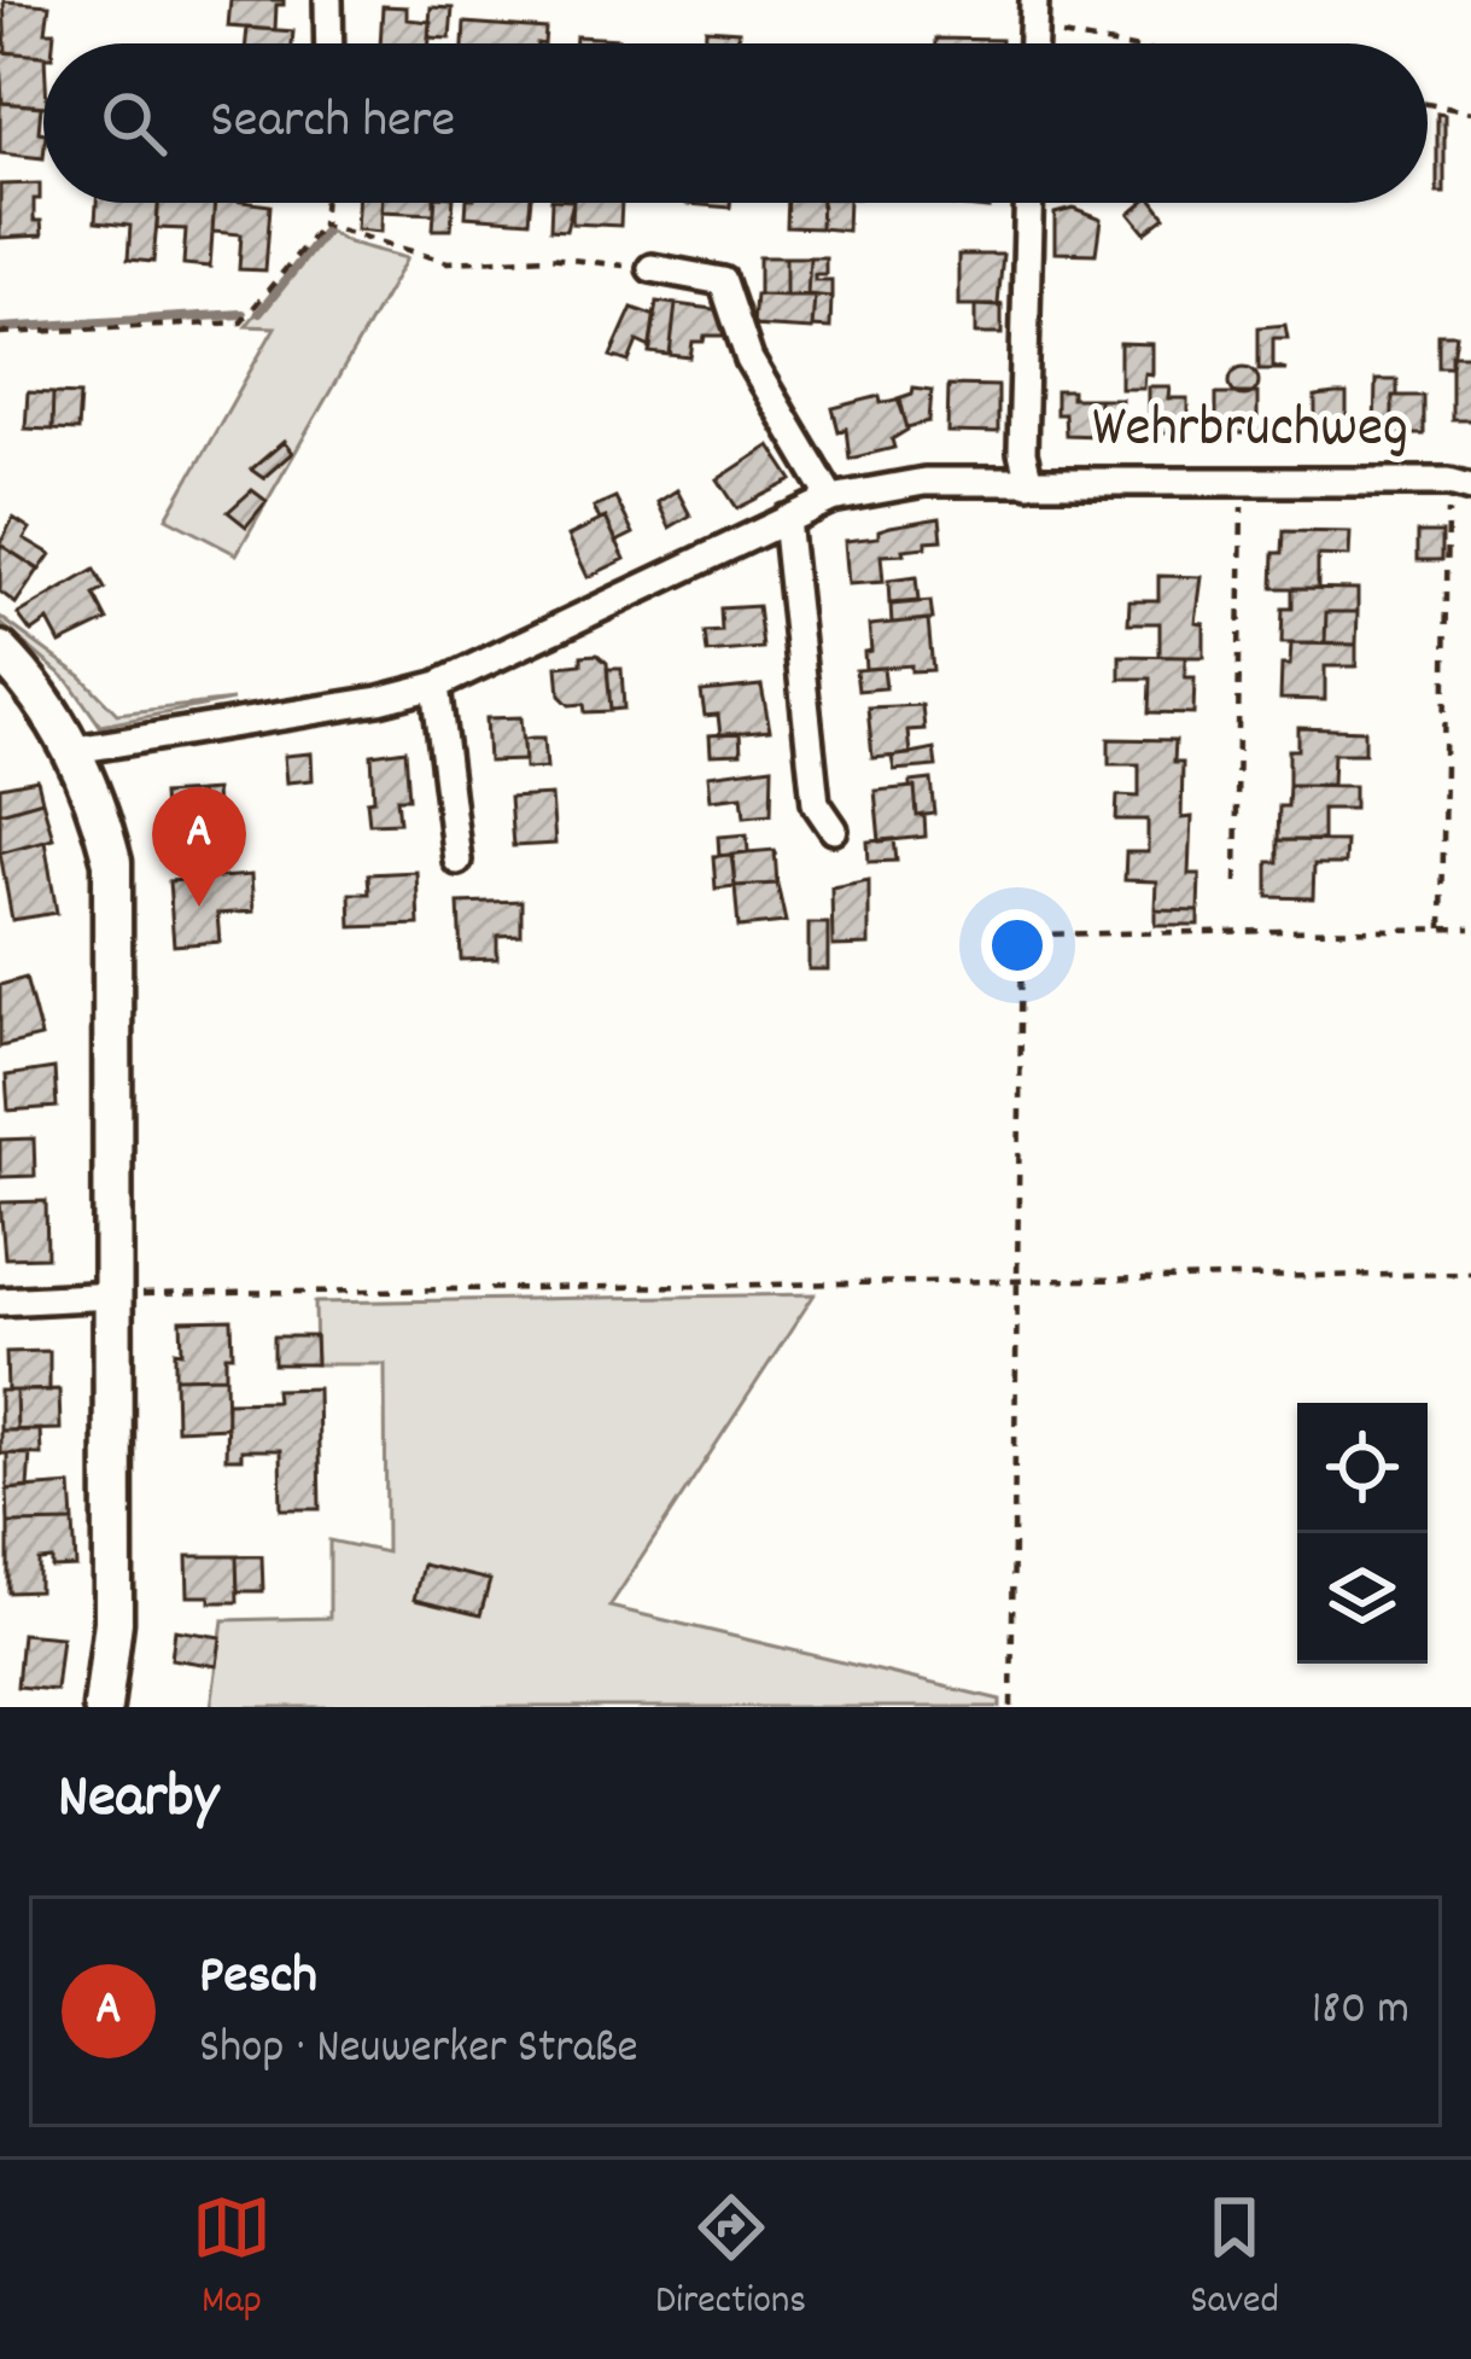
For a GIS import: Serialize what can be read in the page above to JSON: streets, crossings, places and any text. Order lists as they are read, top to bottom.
{
  "streets": {
    "street": ["Wehrbruchweg"]
  },
  "page": {
    "search": "Search here",
    "pins": "A",
    "heading": "Nearby",
    "list": [
      {
        "mark": "A",
        "name": "Pesch",
        "note": "Shop · Neuwerker Straße",
        "value": "180 m"
      }
    ],
    "nav": ["Map", "Directions", "Saved"]
  }
}
